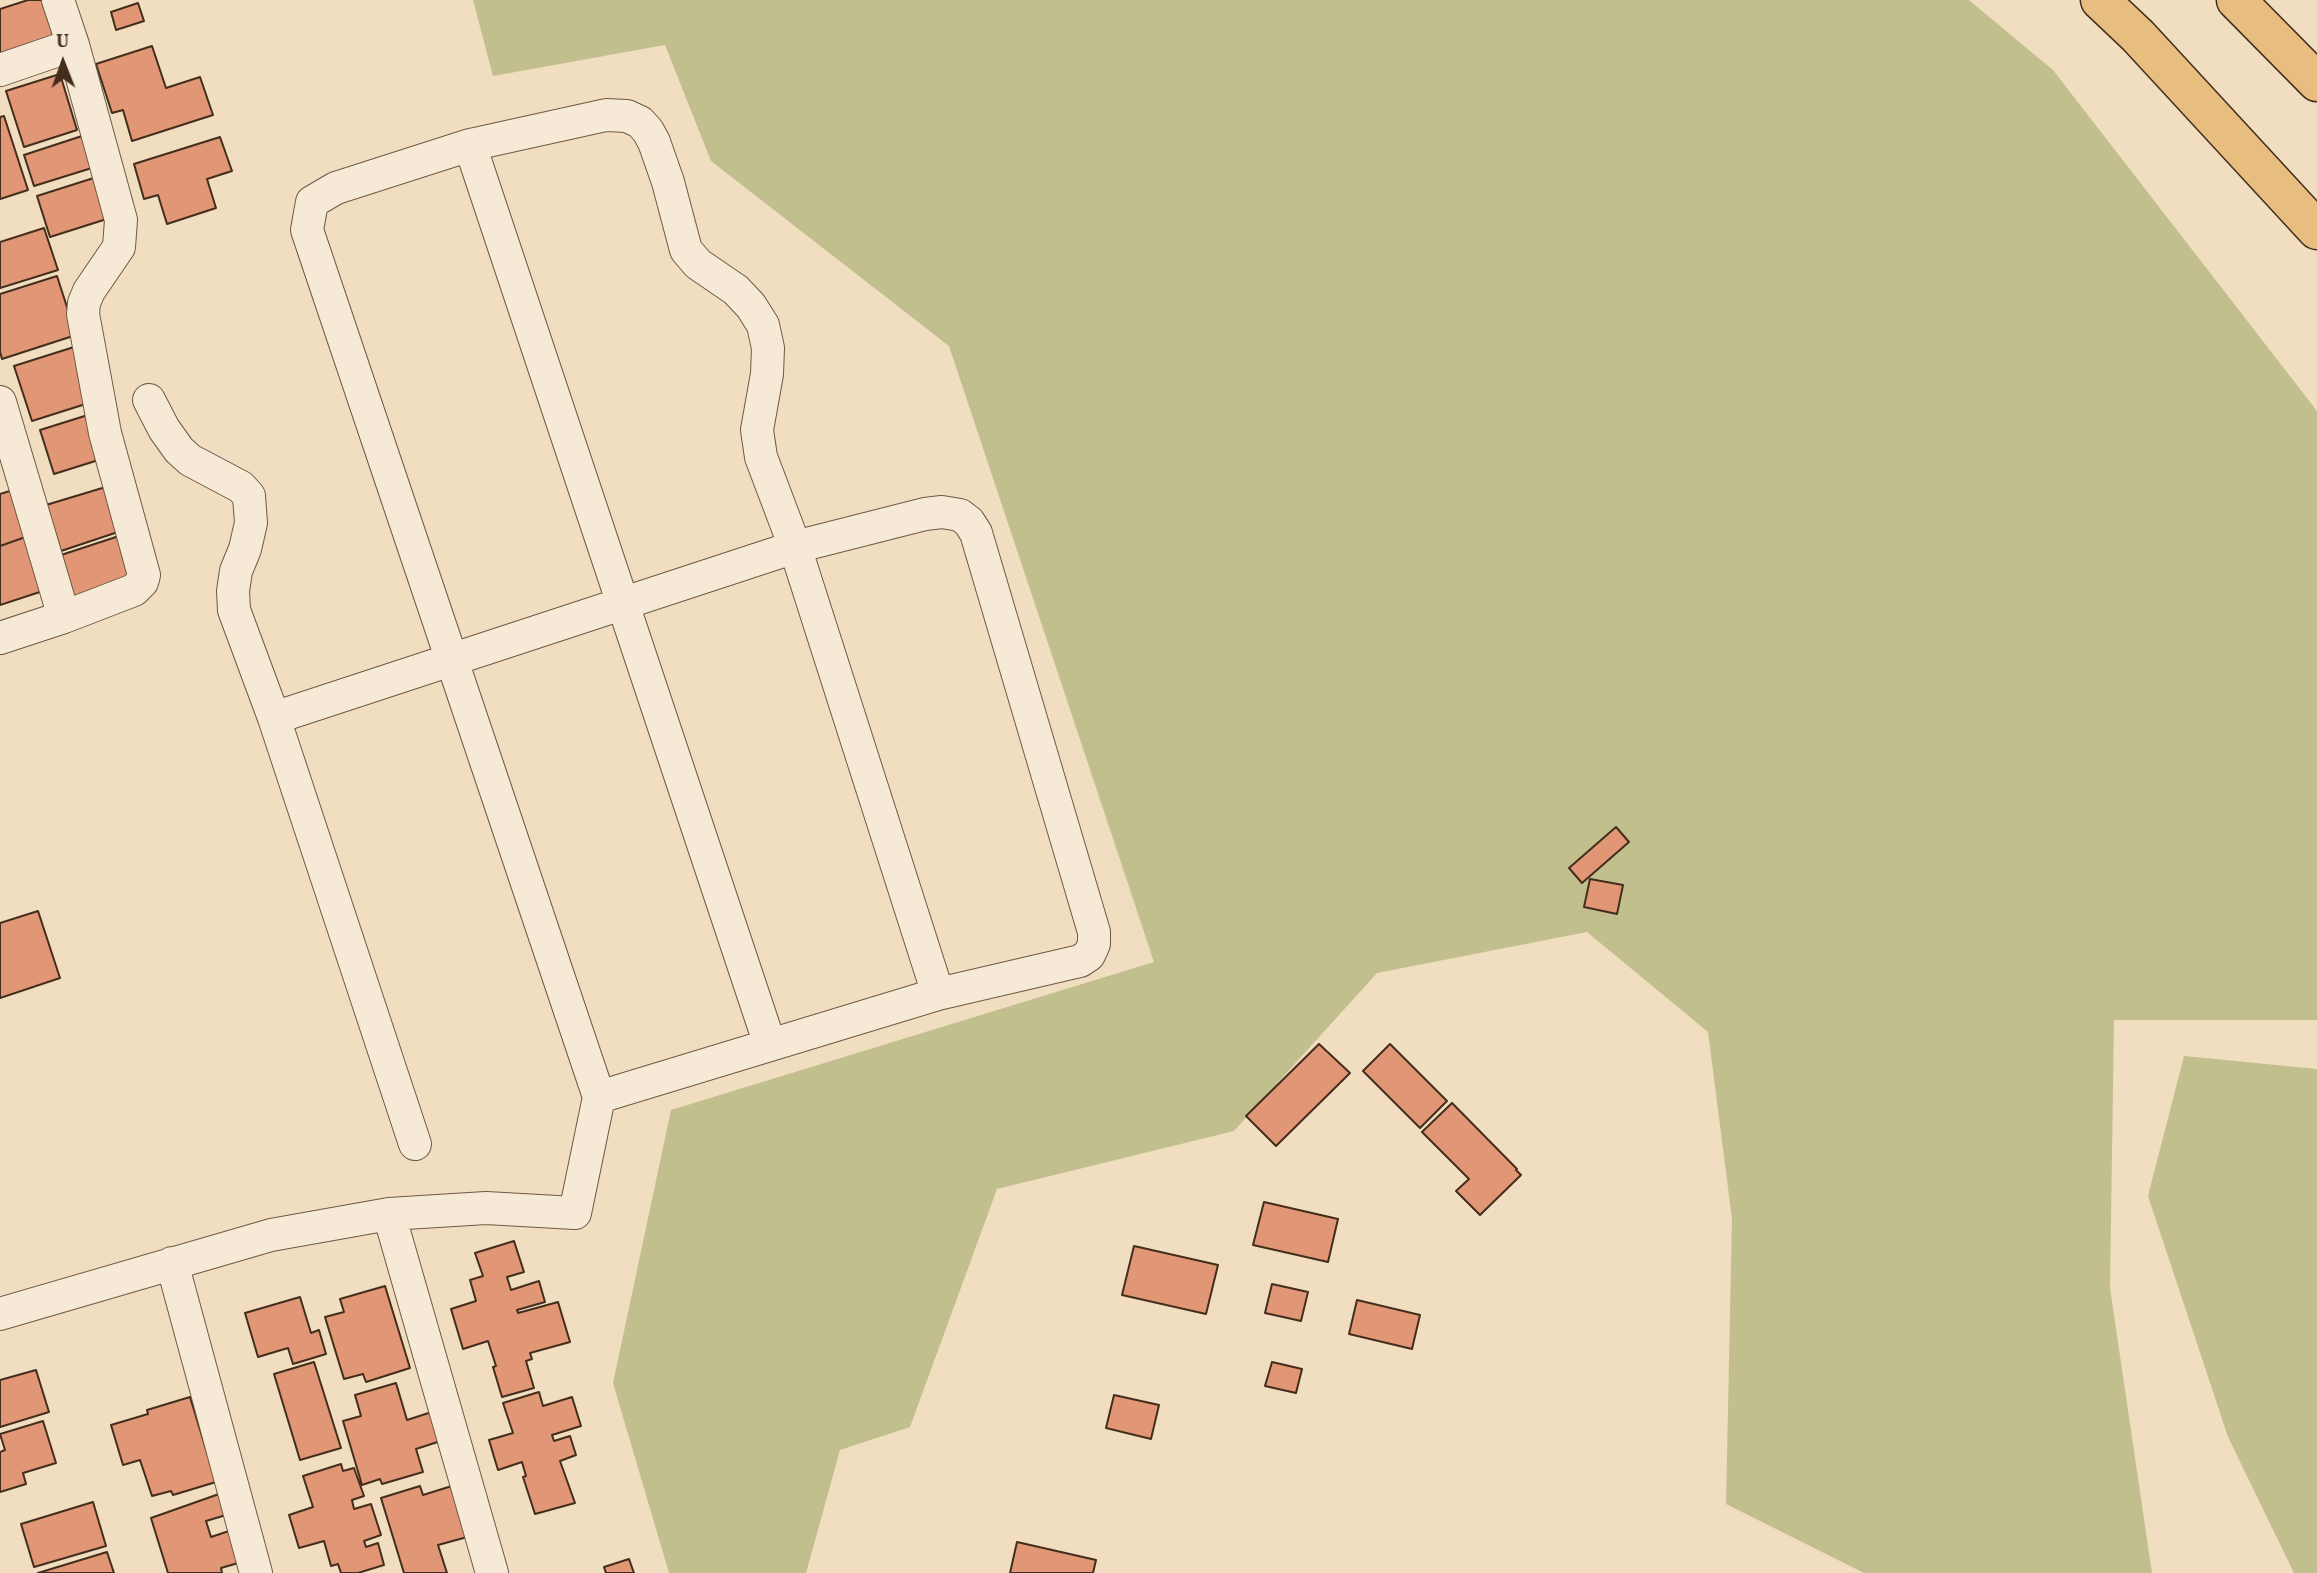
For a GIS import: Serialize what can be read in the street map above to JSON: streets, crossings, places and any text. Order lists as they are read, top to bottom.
{
  "north": "top"
}
